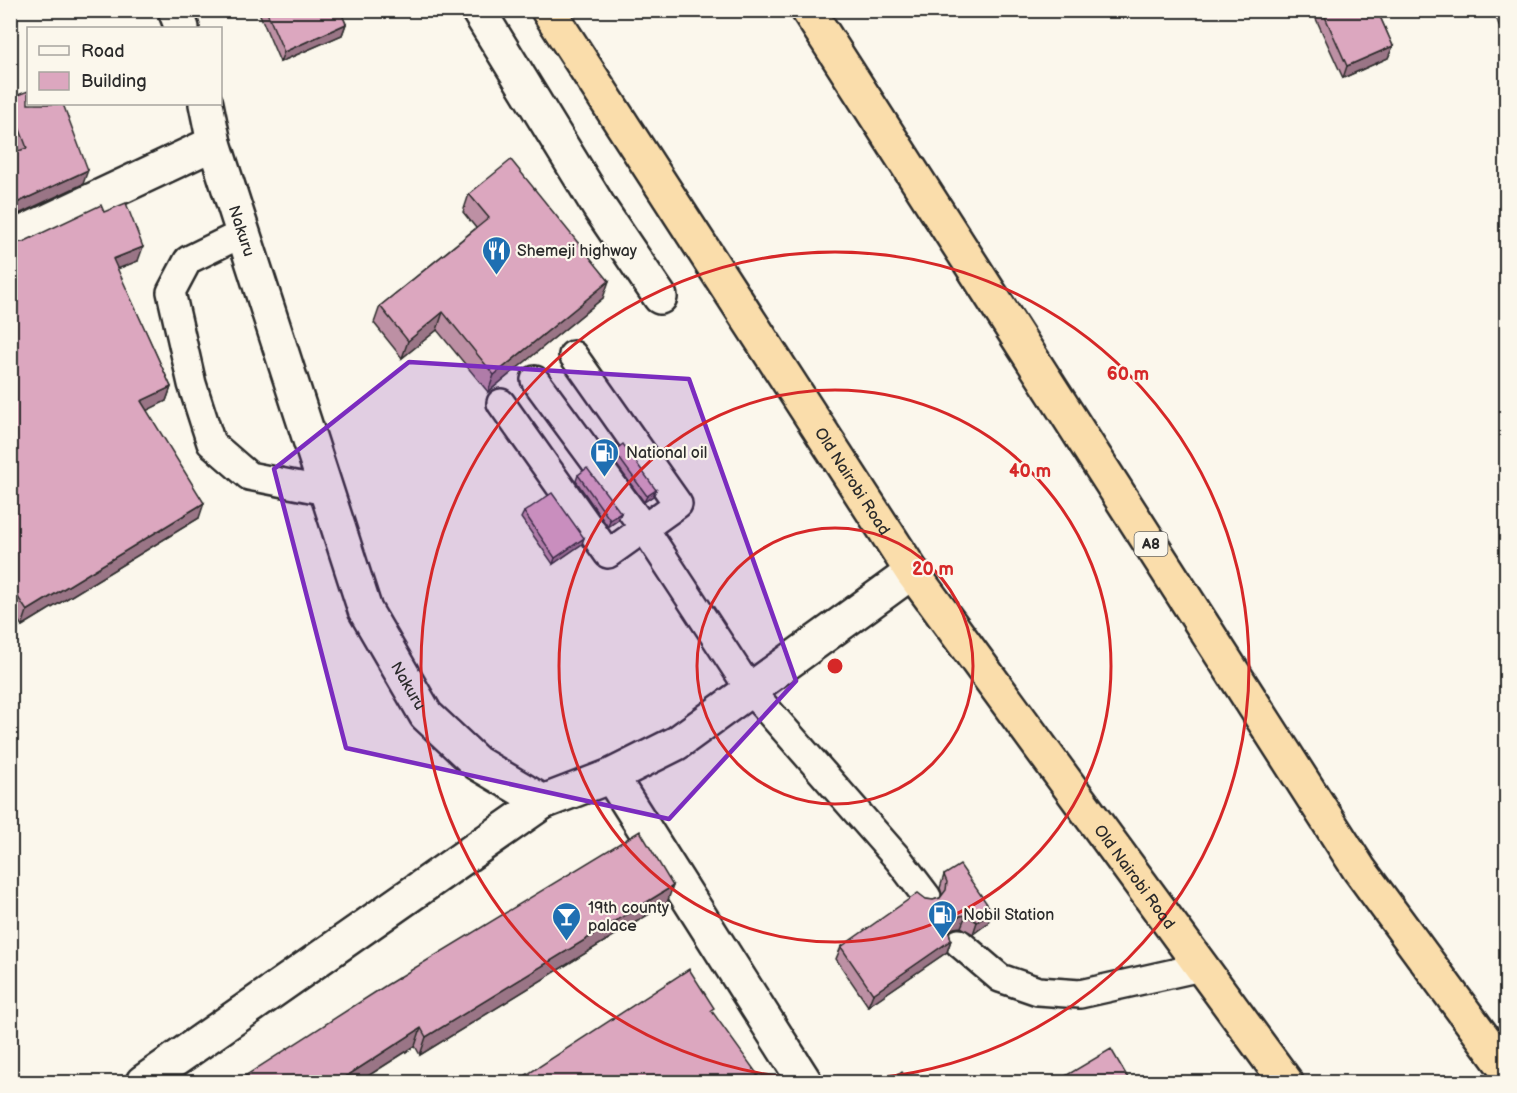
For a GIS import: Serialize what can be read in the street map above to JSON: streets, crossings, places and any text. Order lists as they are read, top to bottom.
{
  "streets": {
    "highway": ["Old Nairobi Road", "A8"],
    "street": ["Nakuru"]
  },
  "places": {
    "restaurant": ["Shemeji highway"],
    "fuel station": ["National oil", "Nobil Station"],
    "bar": ["19th county palace"]
  },
  "legend": ["Road", "Building"],
  "rings": ["60 m", "40 m", "20 m"]
}
